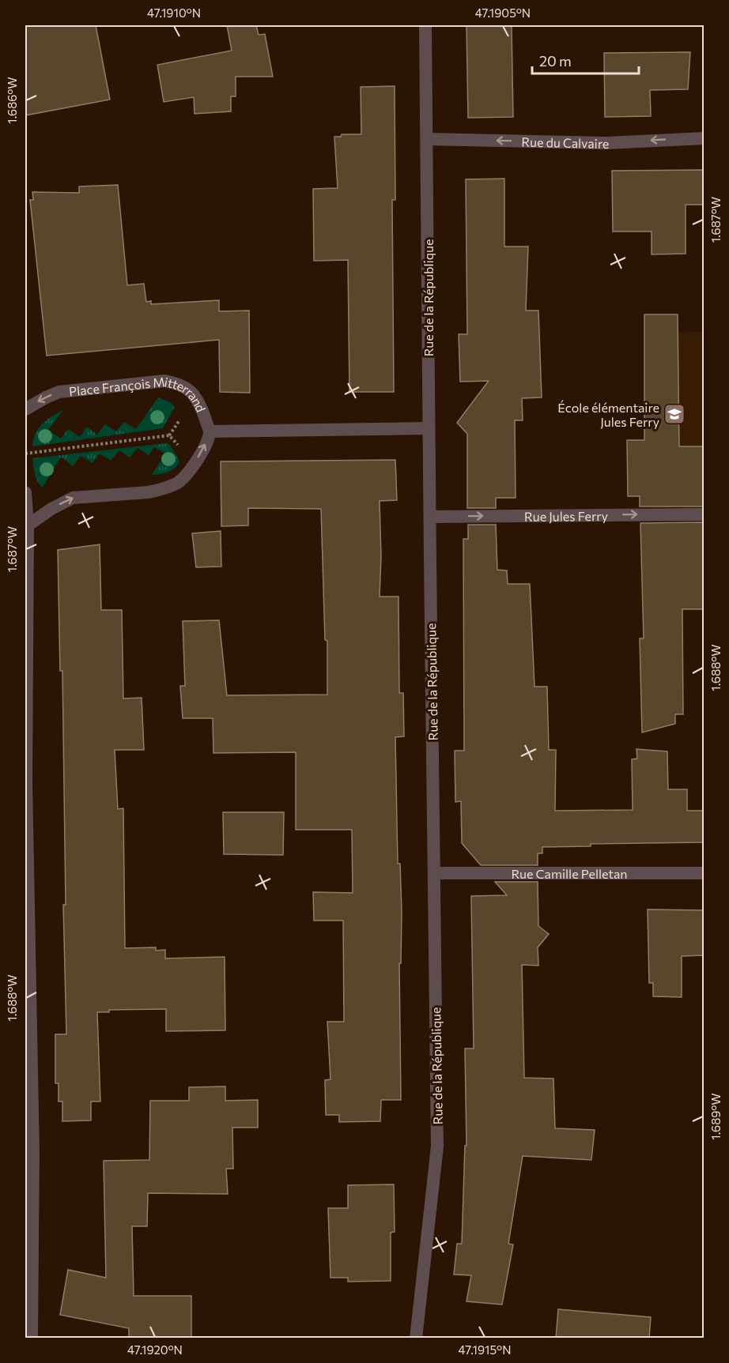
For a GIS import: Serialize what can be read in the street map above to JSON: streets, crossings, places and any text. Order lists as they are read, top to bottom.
{
  "streets": {
    "street": [
      "Rue du Calvaire",
      "Rue de la République",
      "Place François Mitterrand",
      "Rue Jules Ferry",
      "Rue Camille Pelletan"
    ]
  },
  "crossings": [
    ["Rue du Calvaire", "Rue de la République"],
    ["Rue de la République", "Rue Jules Ferry"],
    ["Rue de la République", "Rue Camille Pelletan"]
  ],
  "one_way": ["Rue du Calvaire", "Rue Jules Ferry"],
  "places": {
    "school or university": ["École élémentaire Jules Ferry"]
  },
  "scale_bar": "20 m",
  "coordinates": [
    "47.1910°N",
    "47.1905°N",
    "1.686°W",
    "1.687°W",
    "1.688°W",
    "1.689°W",
    "47.1920°N",
    "47.1915°N"
  ]
}
